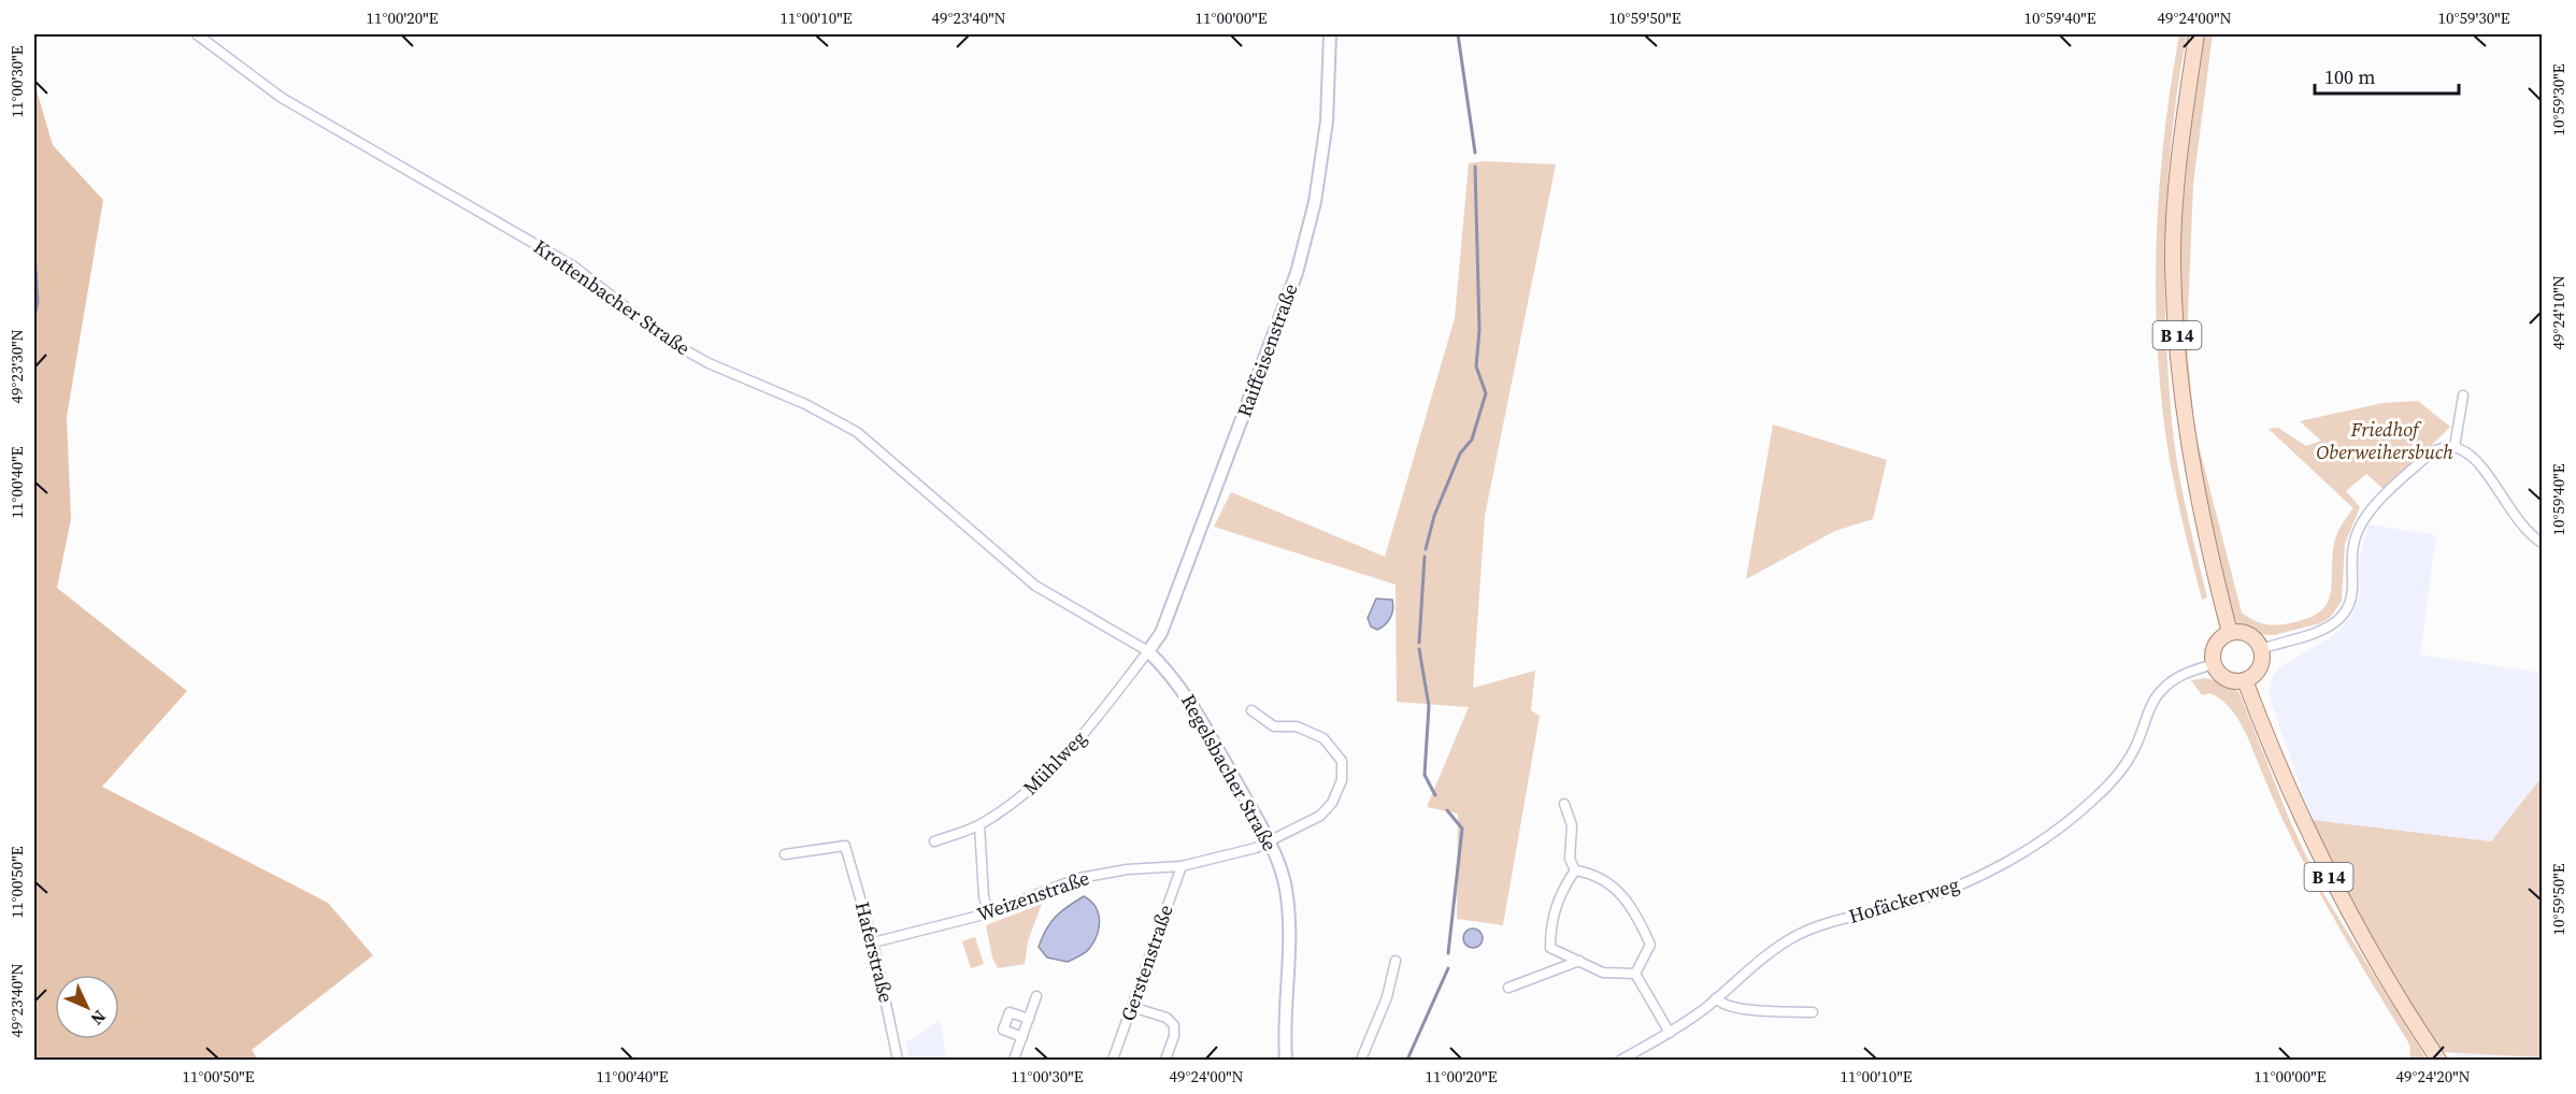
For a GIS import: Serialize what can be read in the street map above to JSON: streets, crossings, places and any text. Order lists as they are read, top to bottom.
{
  "streets": {
    "main road": ["B 14"],
    "street": [
      "Krottenbacher Straße",
      "Raiffeisenstraße",
      "Mühlweg",
      "Regelsbacher Straße",
      "Weizenstraße",
      "Hofäckerweg",
      "Haferstraße",
      "Gerstenstraße"
    ]
  },
  "crossings": [
    ["Krottenbacher Straße", "Raiffeisenstraße"],
    ["Krottenbacher Straße", "Mühlweg"],
    ["Krottenbacher Straße", "Regelsbacher Straße"],
    ["B 14", "Hofäckerweg"],
    ["Raiffeisenstraße", "Mühlweg"],
    ["Raiffeisenstraße", "Regelsbacher Straße"],
    ["Mühlweg", "Regelsbacher Straße"],
    ["Regelsbacher Straße", "Weizenstraße"],
    ["Weizenstraße", "Haferstraße"],
    ["Weizenstraße", "Gerstenstraße"]
  ],
  "parks": ["Friedhof Oberweihersbuch"],
  "scale_bar": "100 m",
  "north": "bottom right",
  "coordinates": [
    "11°00'20\"E",
    "11°00'10\"E",
    "49°23'40\"N",
    "11°00'00\"E",
    "10°59'50\"E",
    "10°59'40\"E",
    "49°24'00\"N",
    "10°59'30\"E",
    "11°00'30\"E",
    "49°24'10\"N",
    "49°23'30\"N",
    "11°00'40\"E",
    "11°00'50\"E",
    "49°24'20\"N"
  ]
}
